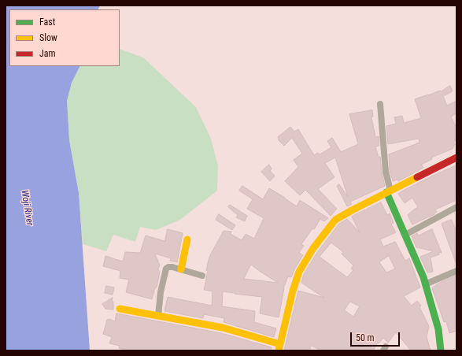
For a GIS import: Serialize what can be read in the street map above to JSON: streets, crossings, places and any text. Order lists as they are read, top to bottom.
{
  "water": ["Woji River"],
  "legend": ["Fast", "Slow", "Jam"],
  "scale_bar": "50 m"
}
